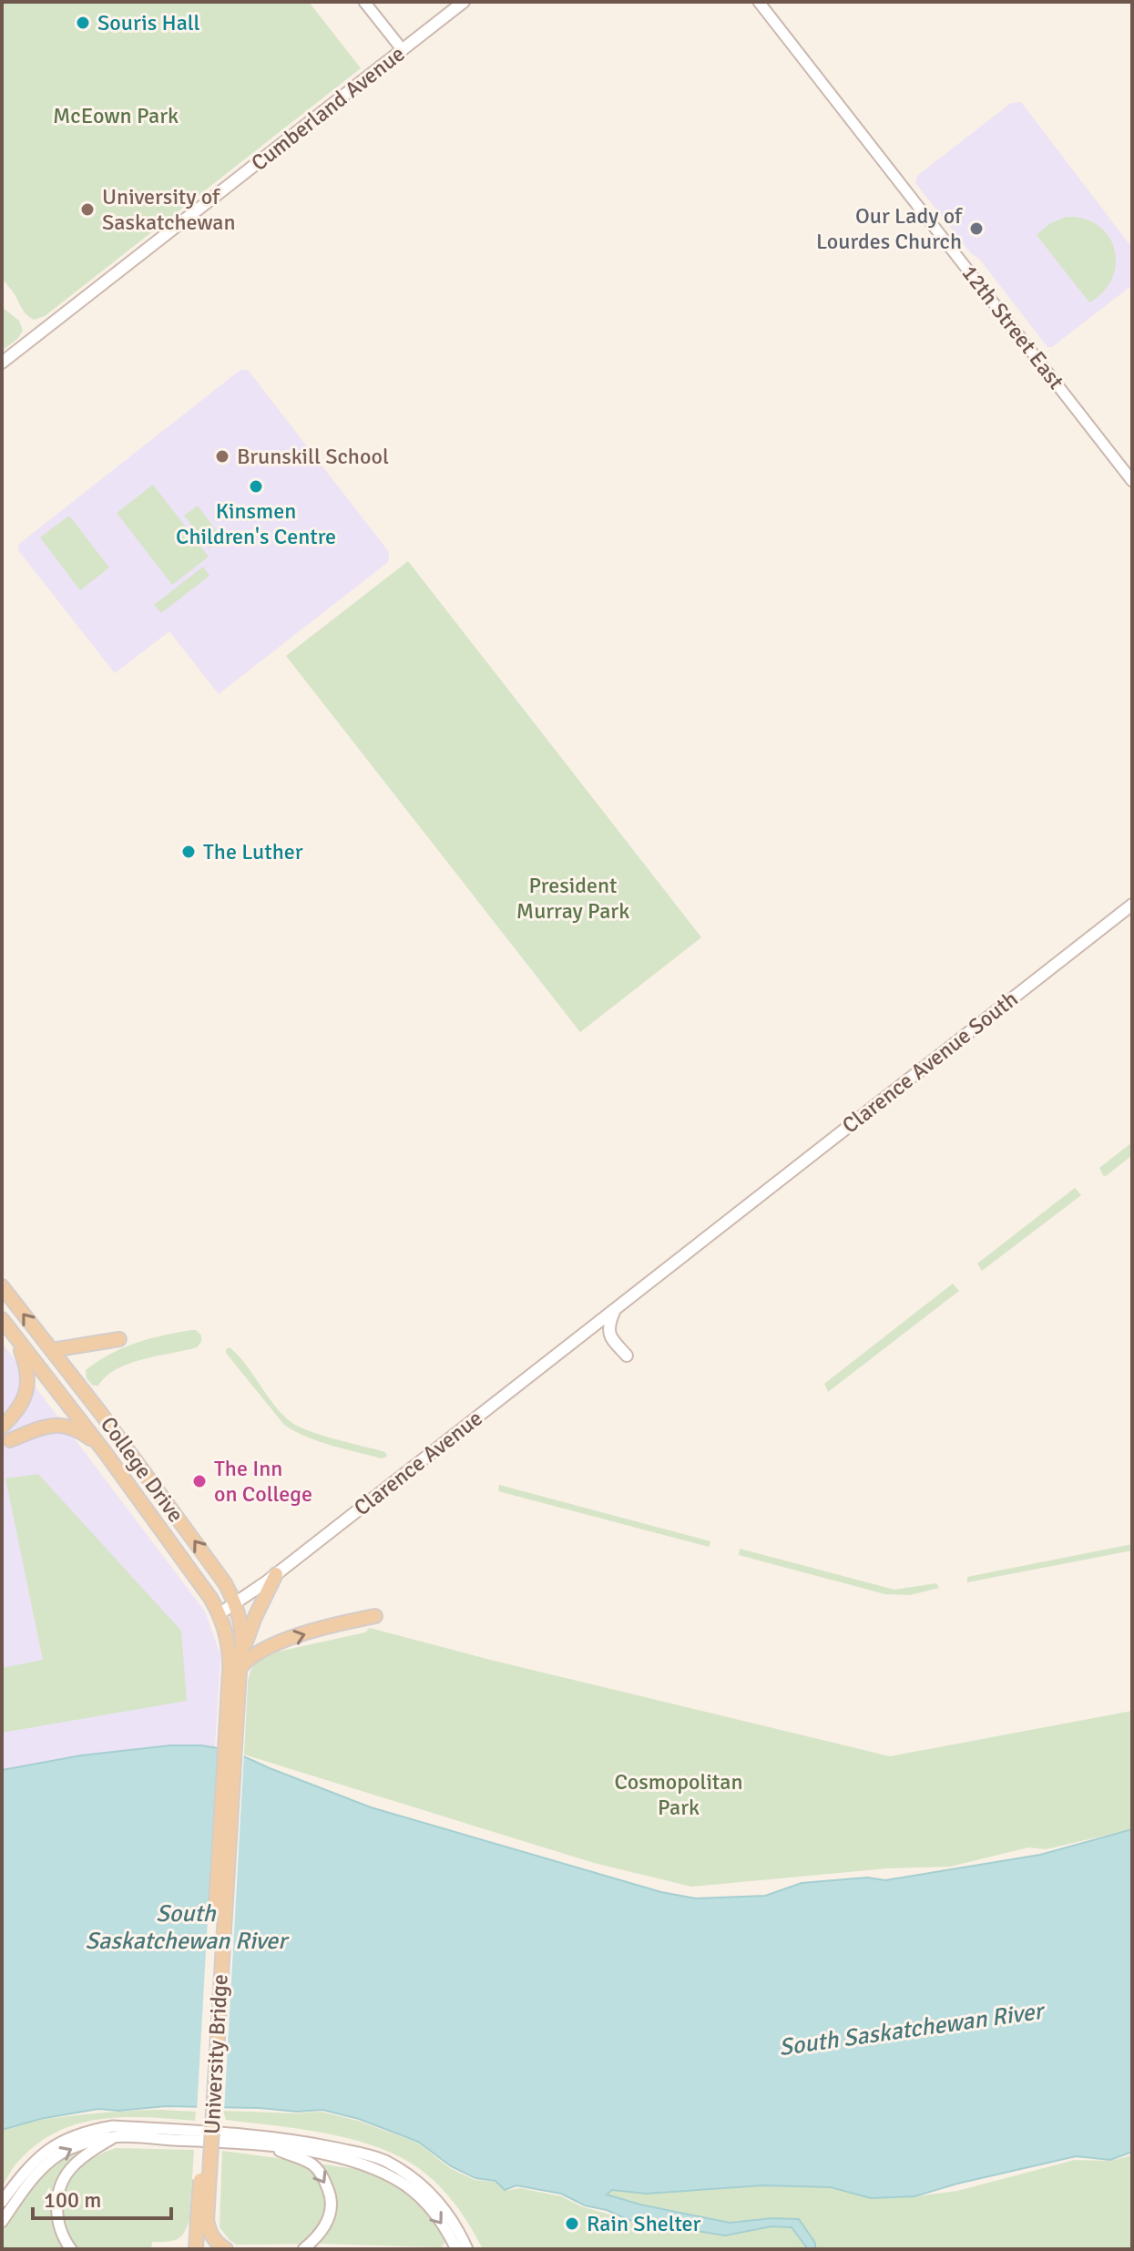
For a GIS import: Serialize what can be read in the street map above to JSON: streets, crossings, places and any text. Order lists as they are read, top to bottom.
{
  "streets": {
    "main road": [
      "Cumberland Avenue",
      "Clarence Avenue South",
      "Clarence Avenue",
      "College Drive",
      "University Bridge"
    ],
    "street": ["12th Street East"]
  },
  "crossings": [
    ["Clarence Avenue South", "Clarence Avenue"],
    ["Clarence Avenue", "College Drive"],
    ["College Drive", "University Bridge"]
  ],
  "water": ["South Saskatchewan River"],
  "parks": ["McEown Park", "President Murray Park", "Cosmopolitan Park"],
  "places": [
    "Souris Hall",
    "University of Saskatchewan",
    "Our Lady of Lourdes Church",
    "Brunskill School",
    "Kinsmen Children's Centre",
    "The Luther",
    "The Inn on College",
    "Rain Shelter"
  ],
  "scale_bar": "100 m"
}
